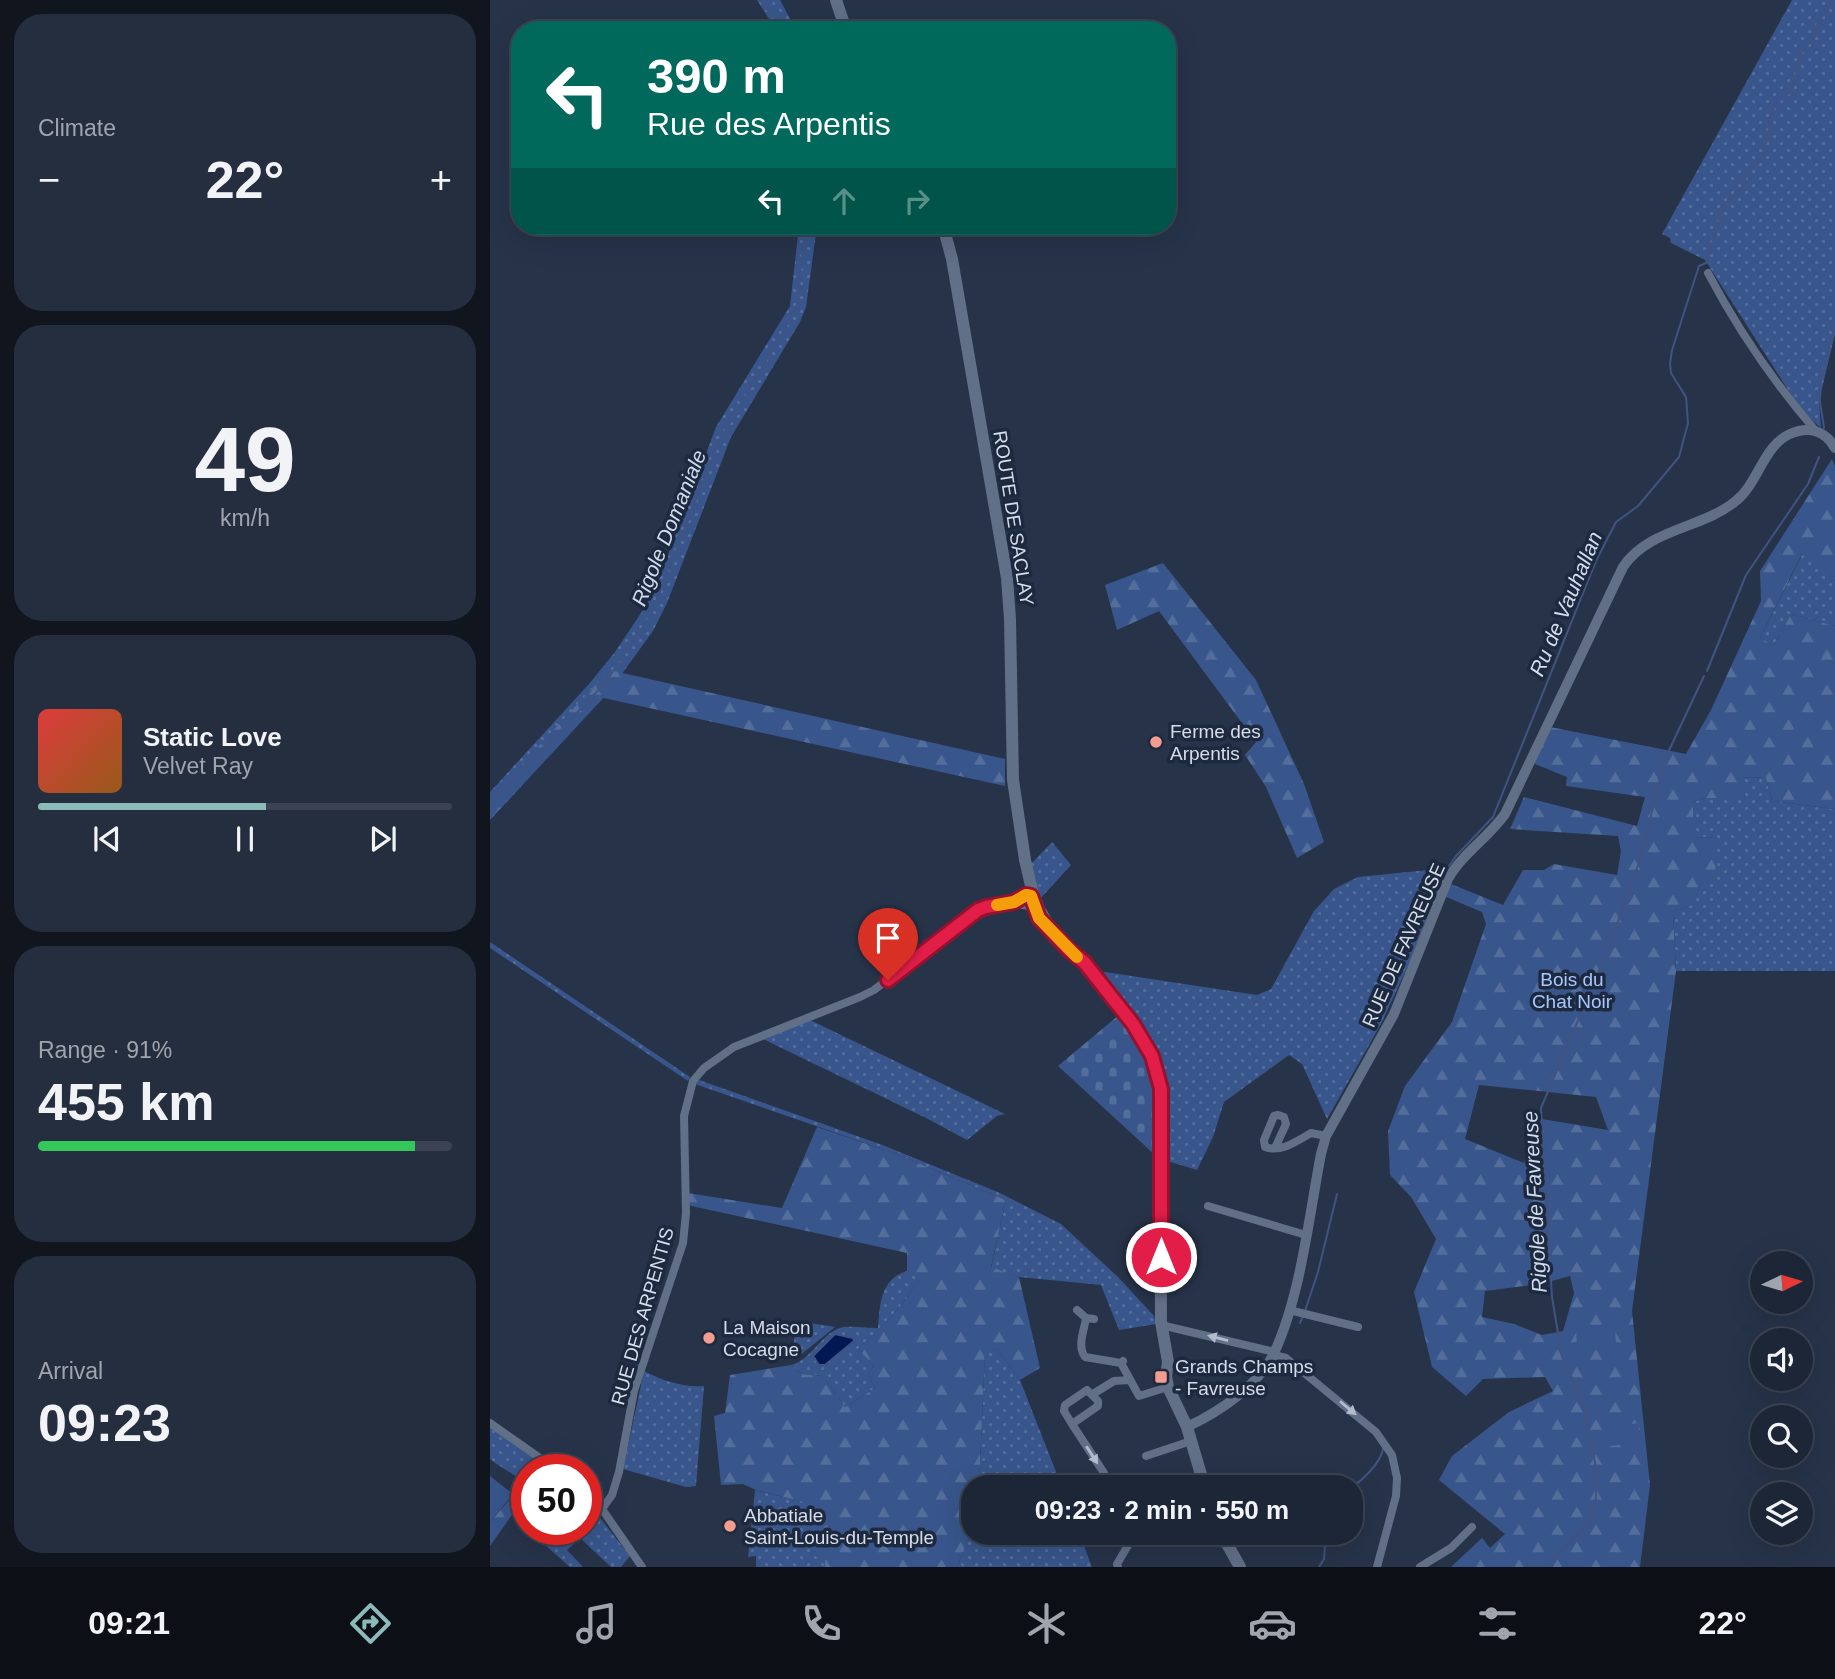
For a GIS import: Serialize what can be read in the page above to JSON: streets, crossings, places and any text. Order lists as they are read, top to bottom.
{
  "streets": {
    "main road": ["ROUTE DE SACLAY"],
    "street": ["RUE DE FAVREUSE", "RUE DES ARPENTIS"]
  },
  "crossings": [
    ["ROUTE DE SACLAY", "RUE DE FAVREUSE"],
    ["ROUTE DE SACLAY", "RUE DES ARPENTIS"]
  ],
  "water": ["Rigole Domaniale", "Ru de Vauhallan", "Rigole de Favreuse"],
  "parks": ["Bois du Chat Noir"],
  "places": {
    "other": ["Ferme des Arpentis", "La Maison Cocagne", "Abbatiale Saint-Louis-du-Temple"],
    "transit": ["Grands Champs - Favreuse"]
  },
  "north": "right",
  "page": {
    "tile": [
      "Climate",
      ["49", "km/h"],
      ["Range · 91%", "455 km"],
      ["Arrival", "09:23"]
    ],
    "turn": ["390 m", "Rue des Arpentis"],
    "heat": ["−", "22°", "+"],
    "song": ["Static Love", "Velvet Ray"],
    "limit": "50",
    "trip": "09:23 · 2 min · 550 m",
    "tabs": ["09:21", "22°"]
  }
}
